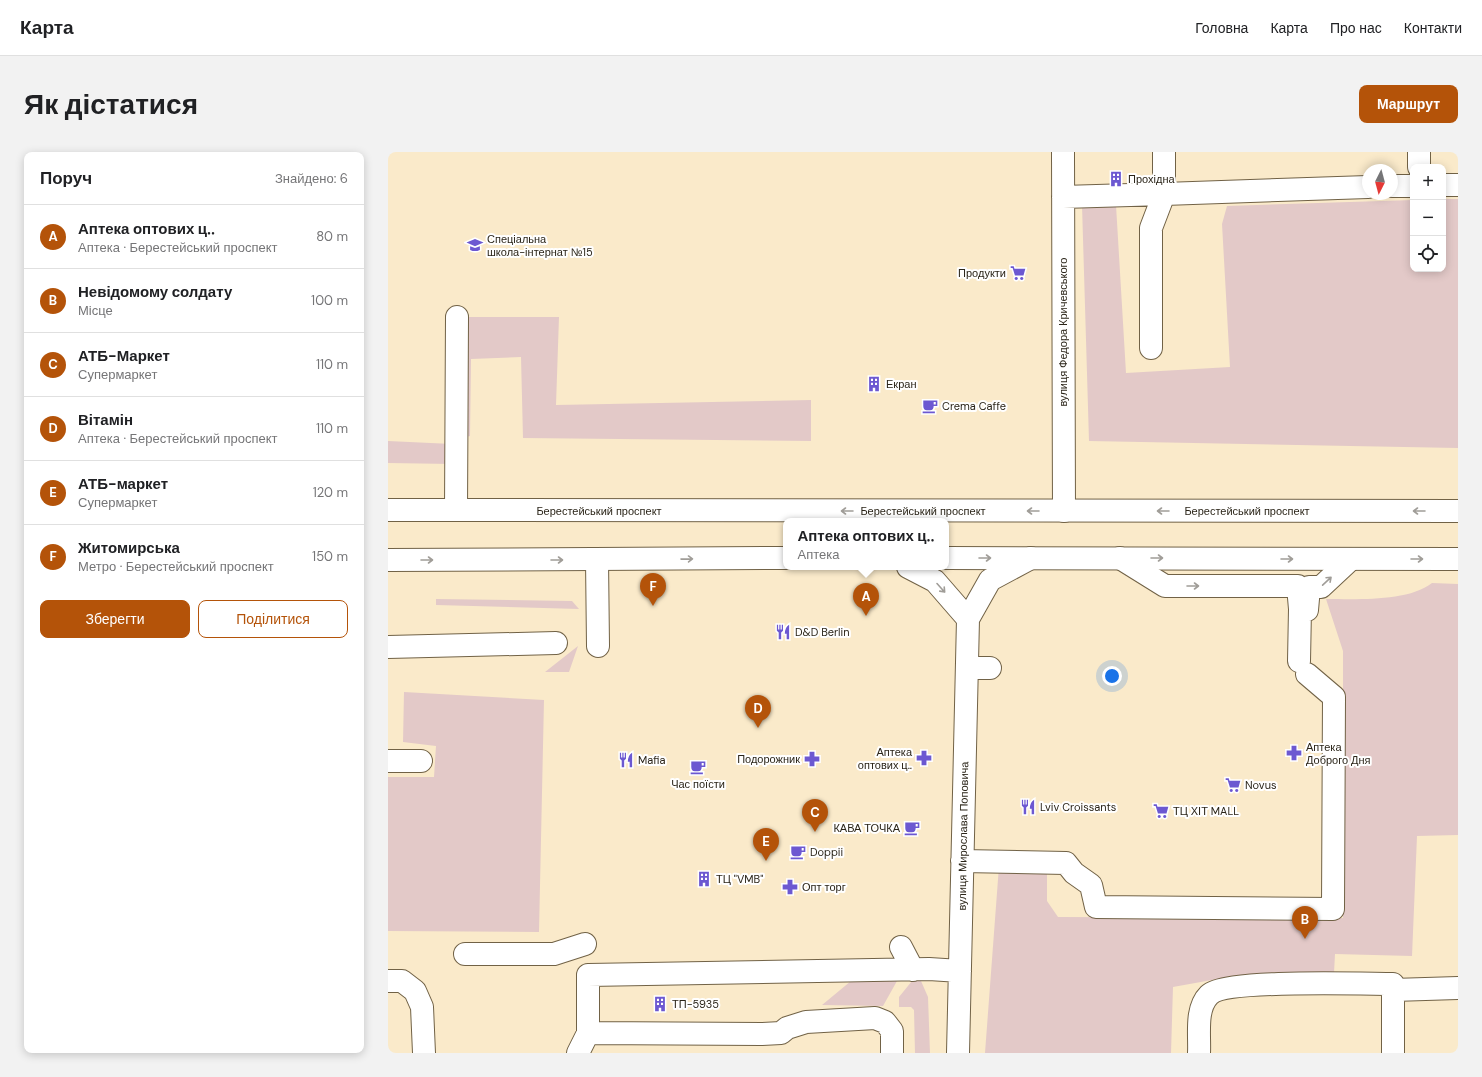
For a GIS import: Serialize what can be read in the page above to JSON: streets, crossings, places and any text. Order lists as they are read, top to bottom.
{
  "streets": {
    "main road": ["вулиця Федора Кричевського", "Берестейський проспект", "вулиця Мирослава Поповича"]
  },
  "crossings": [
    ["вулиця Федора Кричевського", "Берестейський проспект"]
  ],
  "places": {
    "building": [
      "Прохідна",
      "Екран",
      "ТЦ \"VMB\"",
      "ТП-5935"
    ],
    "school or university": ["Спеціальна школа-інтернат №15"],
    "supermarket": ["Продукти", "Novus", "ТЦ ХІТ MALL"],
    "cafe": [
      "Crema Caffe",
      "Час поїсти",
      "КАВА ТОЧКА",
      "Doppii"
    ],
    "restaurant": ["D&D Berlin", "Mafia", "Lviv Croissants"],
    "pharmacy": [
      "Аптека Доброго Дня",
      "Аптека оптових ц..",
      "Подорожник",
      "Опт торг"
    ]
  },
  "north": "bottom",
  "page": {
    "header": "Карта",
    "nav": [
      "Головна",
      "Карта",
      "Про нас",
      "Контакти"
    ],
    "buttons": [
      "Маршрут",
      ["Зберегти", "Поділитися"]
    ],
    "title": "Як дістатися",
    "heading": ["Поруч", "Знайдено: 6"],
    "map_buttons": ["+", "−"],
    "list": [
      {
        "mark": "A",
        "name": "Аптека оптових ц‥",
        "note": "Аптека · Берестейський проспект",
        "value": "80 m"
      },
      {
        "mark": "B",
        "name": "Невідомому солдату",
        "note": "Місце",
        "value": "100 m"
      },
      {
        "mark": "C",
        "name": "АТБ-Маркет",
        "note": "Супермаркет",
        "value": "110 m"
      },
      {
        "mark": "D",
        "name": "Вітамін",
        "note": "Аптека · Берестейський проспект",
        "value": "110 m"
      },
      {
        "mark": "E",
        "name": "АТБ-маркет",
        "note": "Супермаркет",
        "value": "120 m"
      },
      {
        "mark": "F",
        "name": "Житомирська",
        "note": "Метро · Берестейський проспект",
        "value": "150 m"
      }
    ],
    "popup": ["Аптека оптових ц‥", "Аптека"],
    "pins": [
      "F",
      "A",
      "D",
      "C",
      "E",
      "B"
    ]
  }
}
